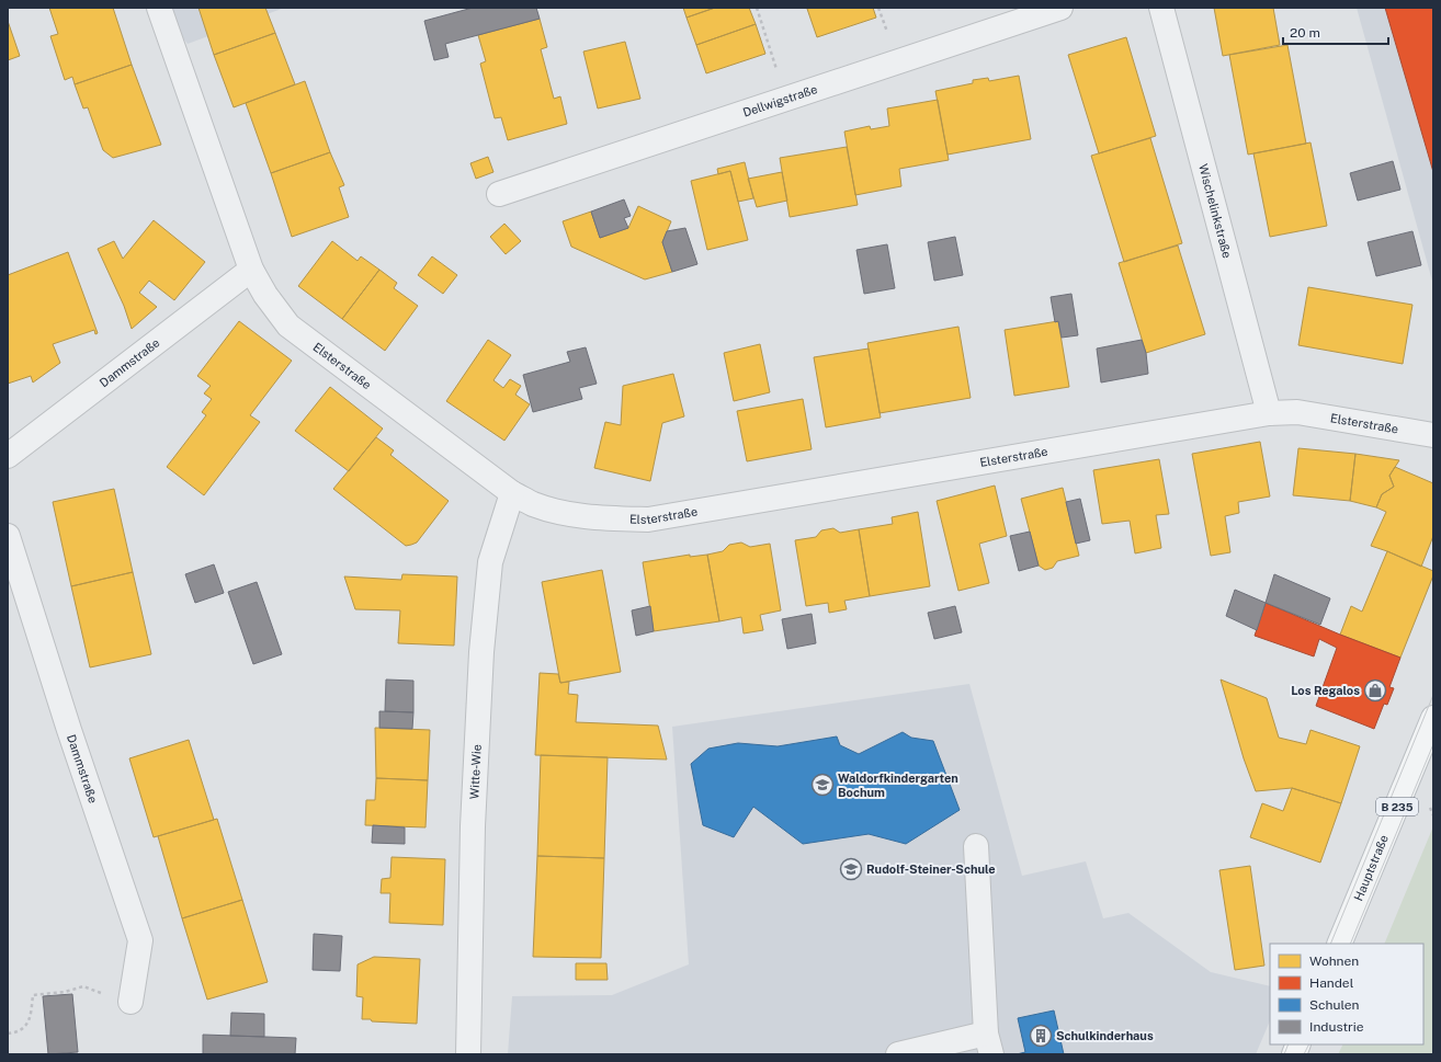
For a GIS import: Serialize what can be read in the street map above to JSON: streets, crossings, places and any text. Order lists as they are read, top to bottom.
{
  "streets": {
    "main road": ["B 235", "Hauptstraße"],
    "street": [
      "Dellwigstraße",
      "Wischelinkstraße",
      "Dammstraße",
      "Elsterstraße",
      "Witte-Wie"
    ]
  },
  "crossings": [
    ["Wischelinkstraße", "Elsterstraße"],
    ["Dammstraße", "Elsterstraße"],
    ["Elsterstraße", "Witte-Wie"]
  ],
  "places": {
    "shop": ["Los Regalos"],
    "school or university": ["Waldorfkindergarten Bochum", "Rudolf-Steiner-Schule"],
    "building": ["Schulkinderhaus"]
  },
  "legend": [
    "Wohnen",
    "Handel",
    "Schulen",
    "Industrie"
  ],
  "scale_bar": "20 m"
}
